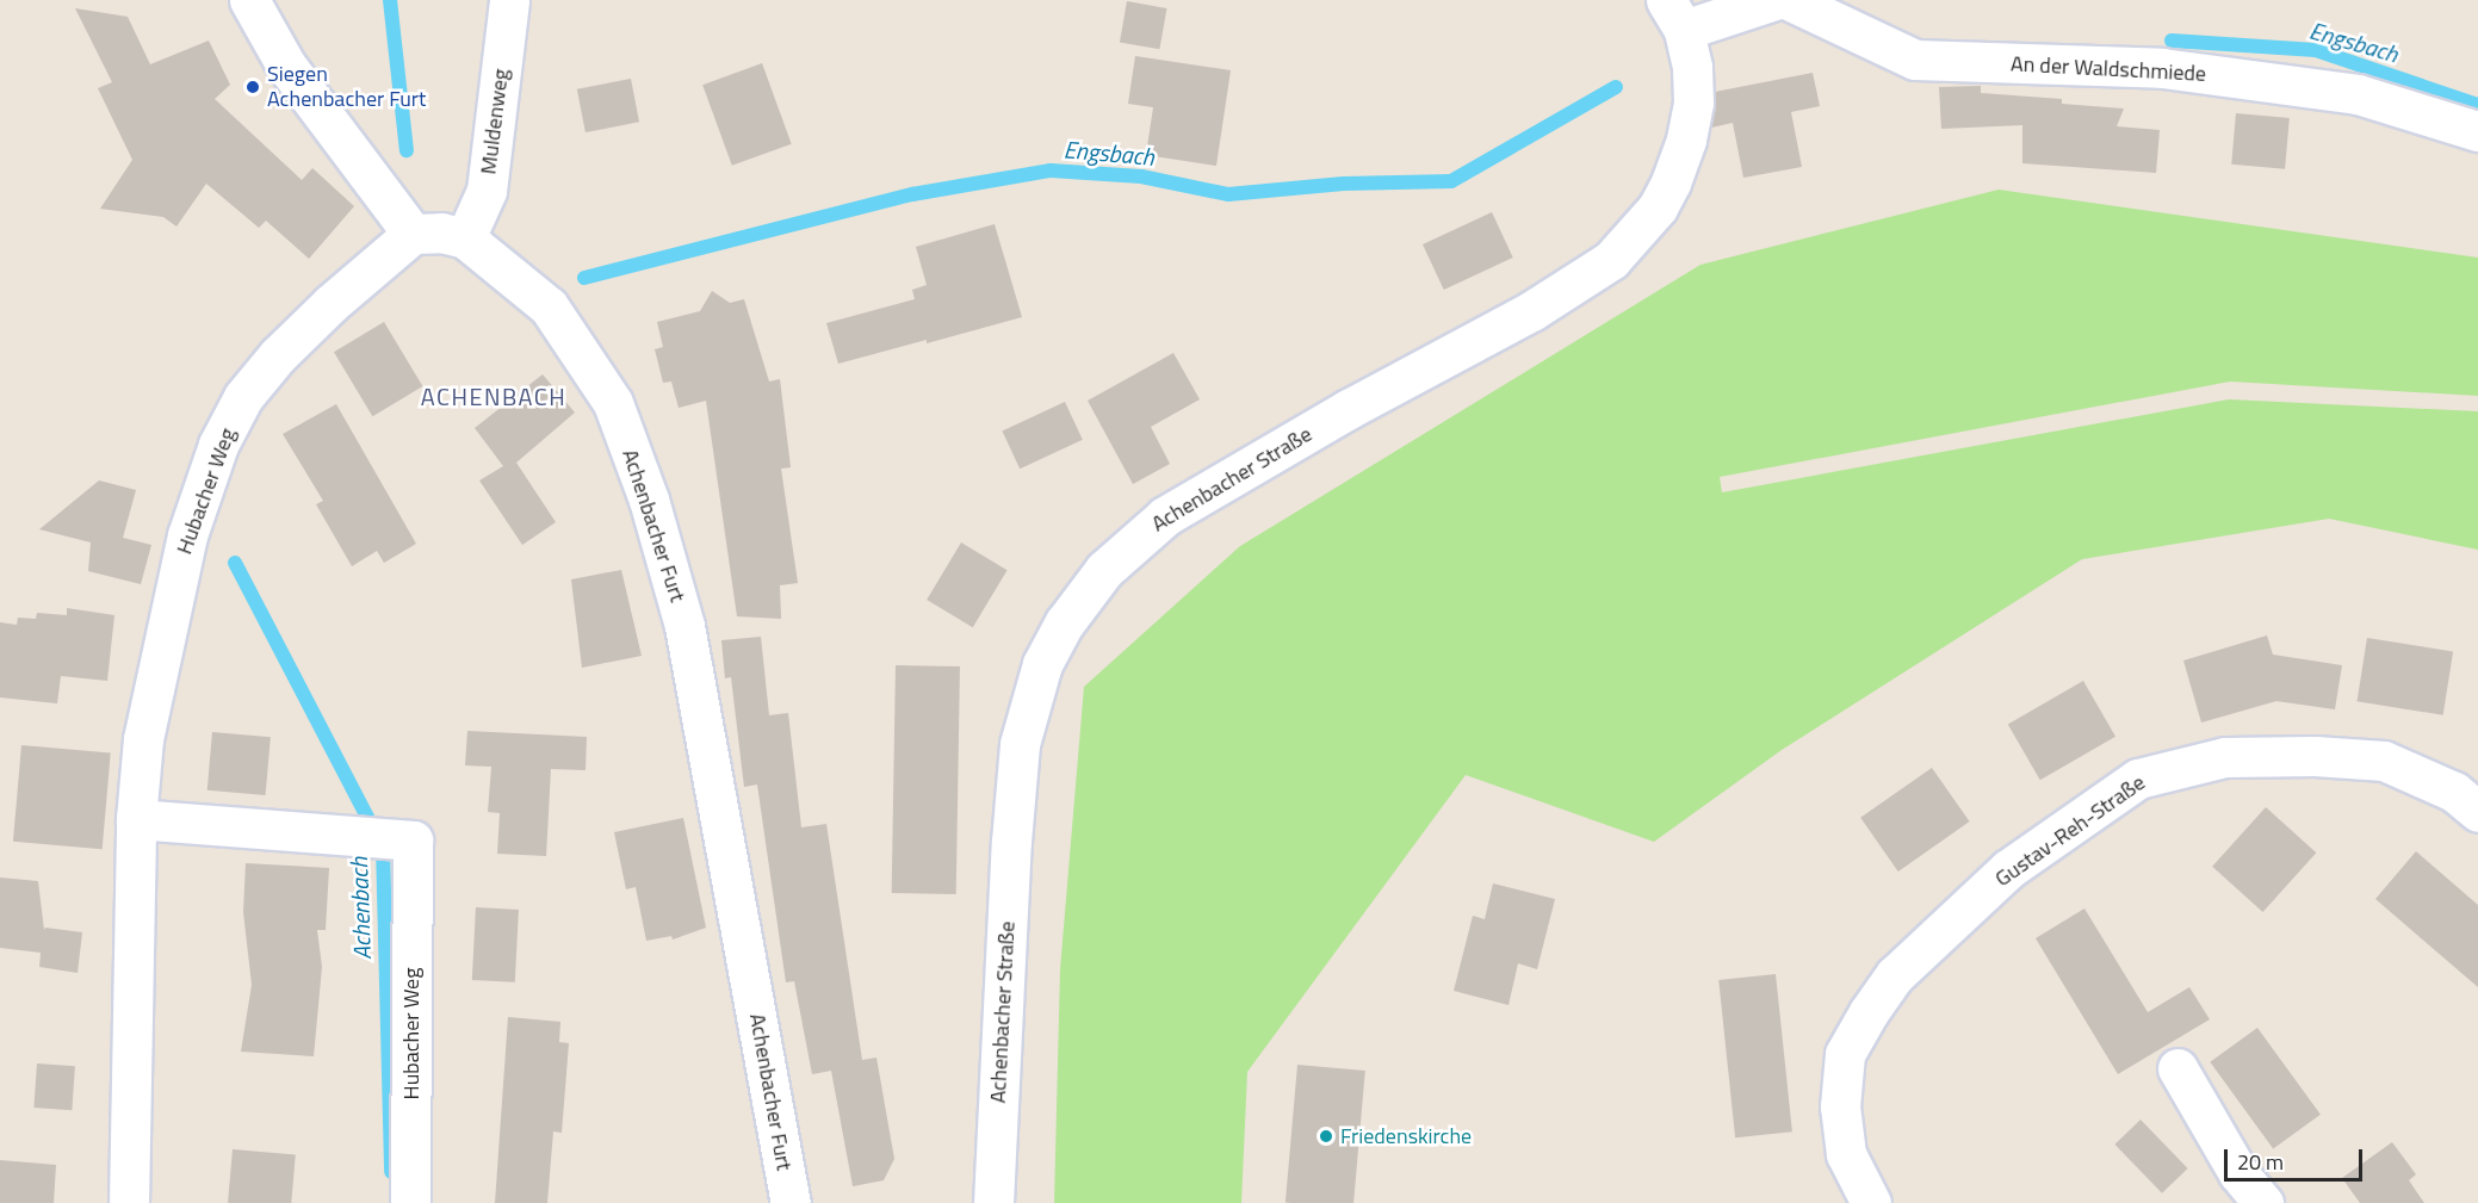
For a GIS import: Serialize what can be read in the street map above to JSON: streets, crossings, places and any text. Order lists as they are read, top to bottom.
{
  "streets": {
    "street": [
      "An der Waldschmiede",
      "Muldenweg",
      "Achenbacher Straße",
      "Hubacher Weg",
      "Achenbacher Furt",
      "Gustav-Reh-Straße"
    ]
  },
  "crossings": [
    ["Muldenweg", "Achenbacher Furt"]
  ],
  "districts": ["ACHENBACH"],
  "water": ["Engsbach", "Achenbach"],
  "places": ["Siegen Achenbacher Furt", "Friedenskirche"],
  "scale_bar": "20 m"
}
